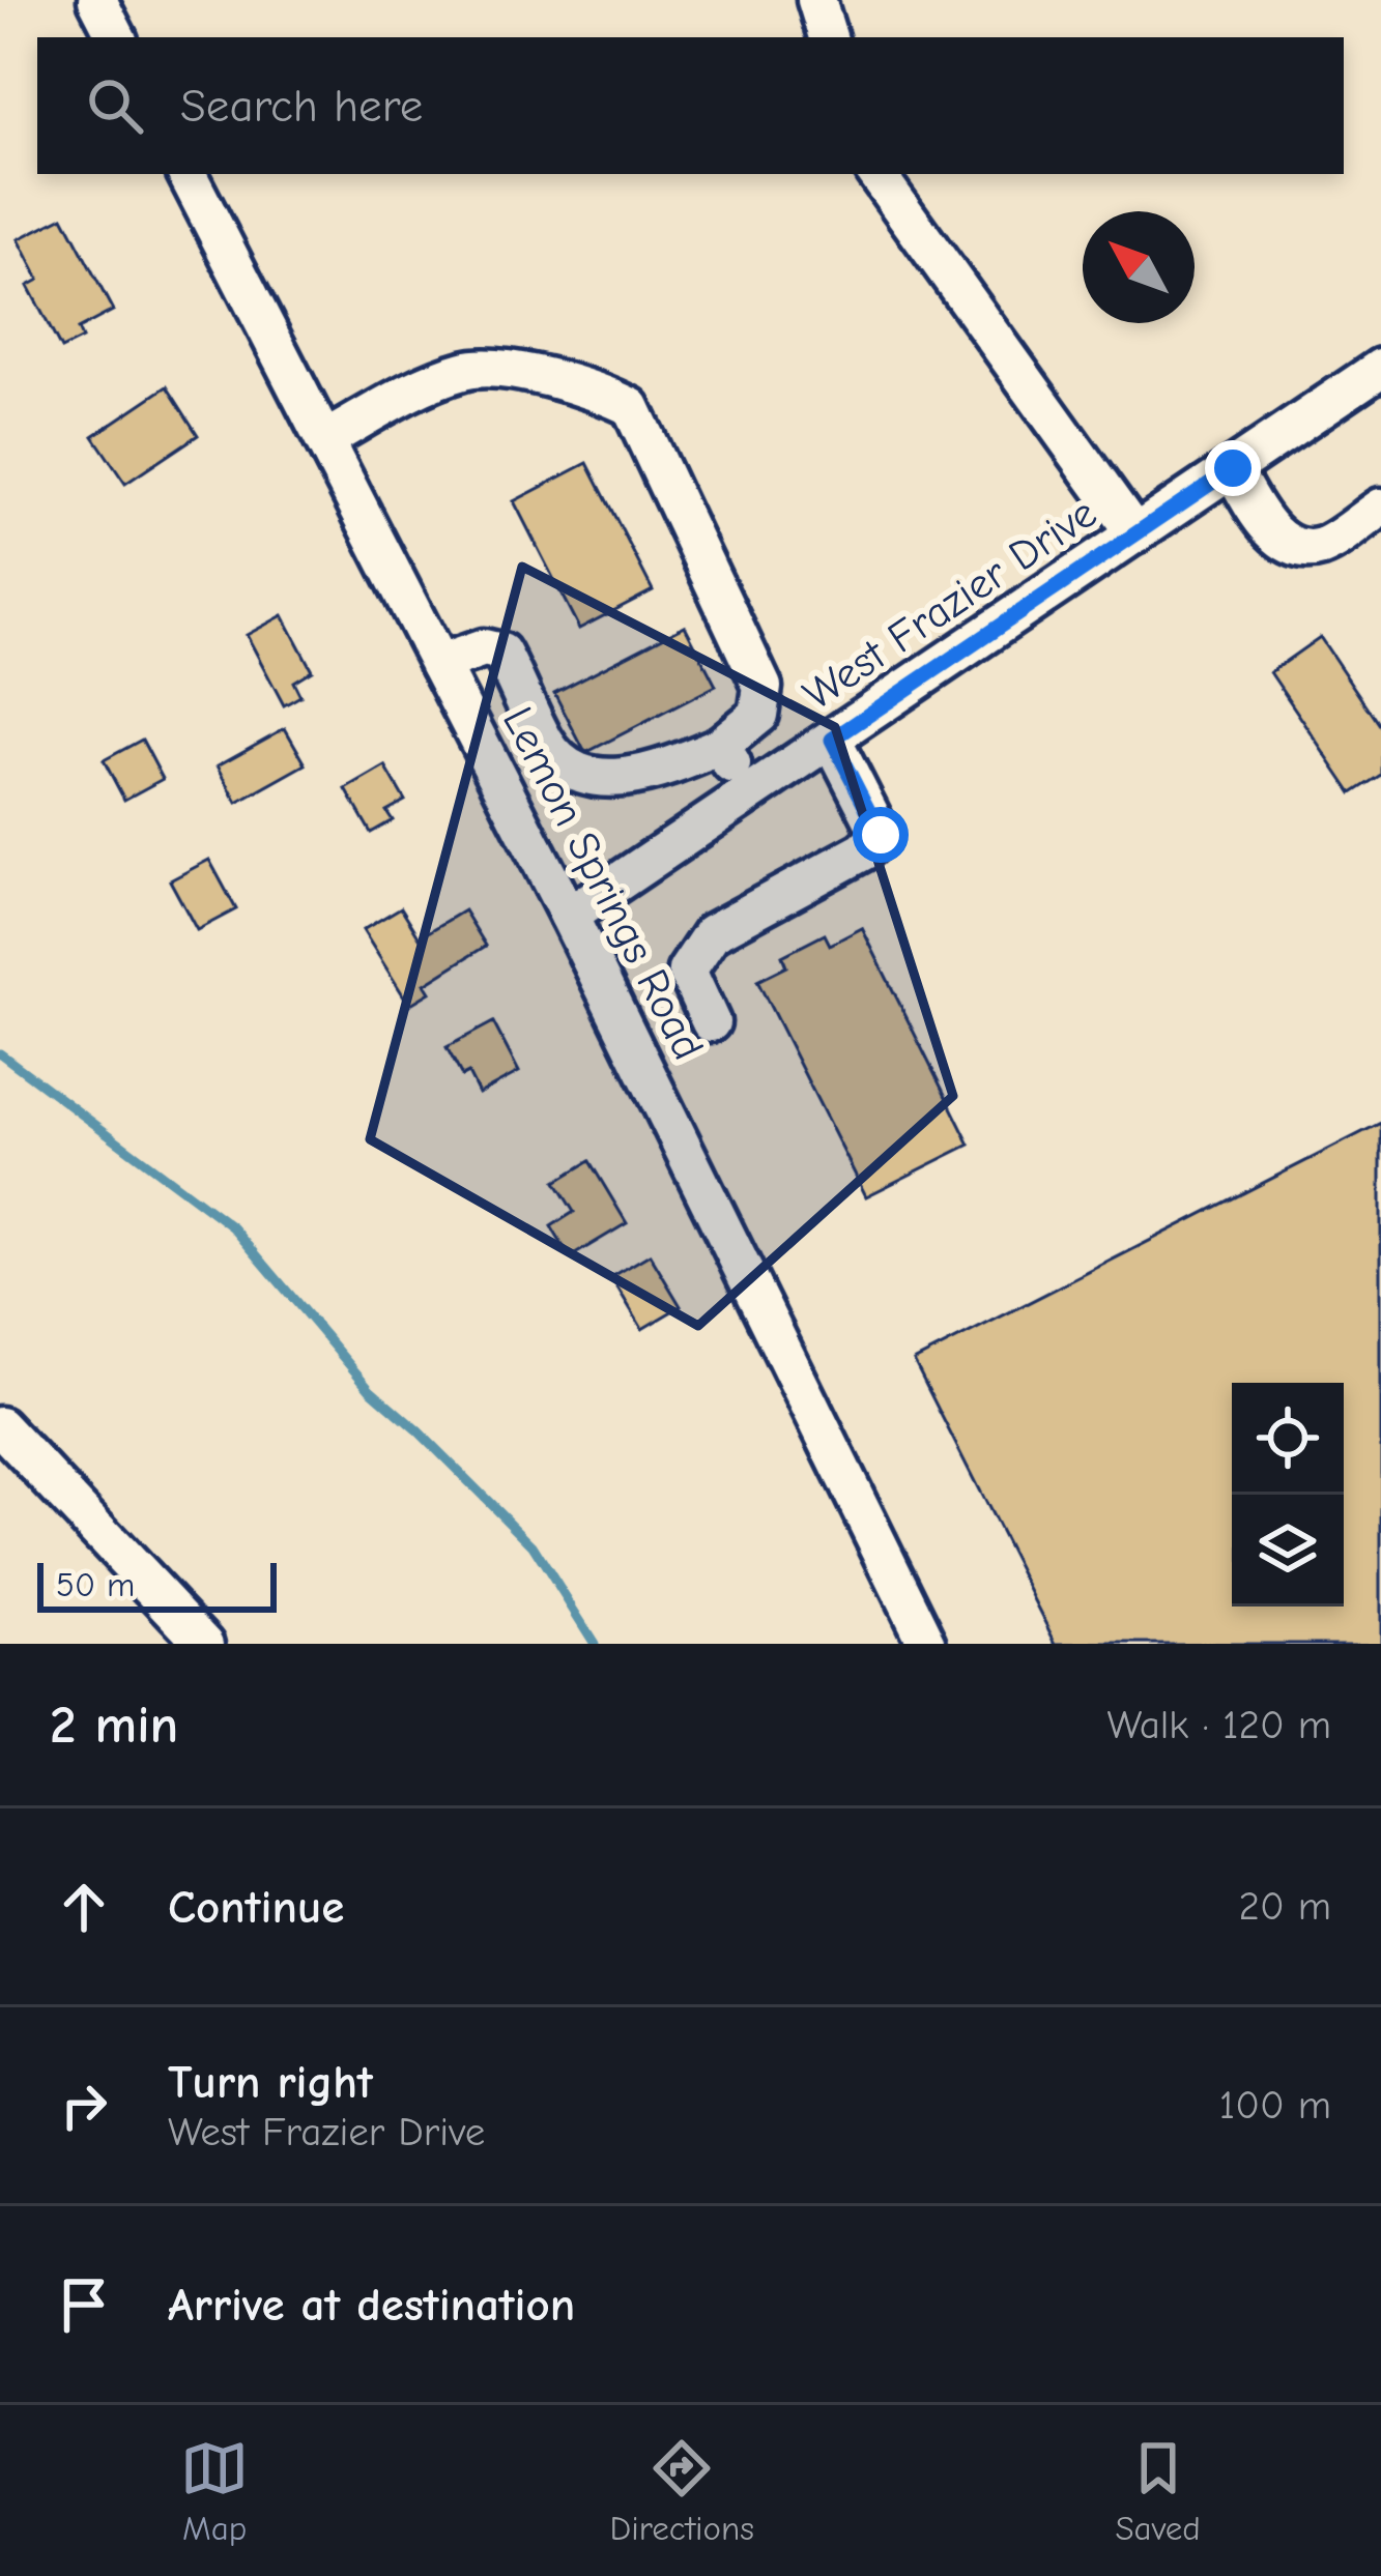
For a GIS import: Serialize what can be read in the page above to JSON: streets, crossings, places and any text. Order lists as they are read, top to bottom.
{
  "streets": {
    "street": ["West Frazier Drive", "Lemon Springs Road"]
  },
  "crossings": [
    ["West Frazier Drive", "Lemon Springs Road"]
  ],
  "scale_bar": "50 m",
  "north": "top left",
  "page": {
    "search": "Search here",
    "scale": "50 m",
    "heading": ["2 min", "Walk · 120 m"],
    "list": [
      ["Continue", "20 m"],
      ["Turn right", "West Frazier Drive", "100 m"],
      "Arrive at destination"
    ],
    "nav": ["Map", "Directions", "Saved"]
  }
}
